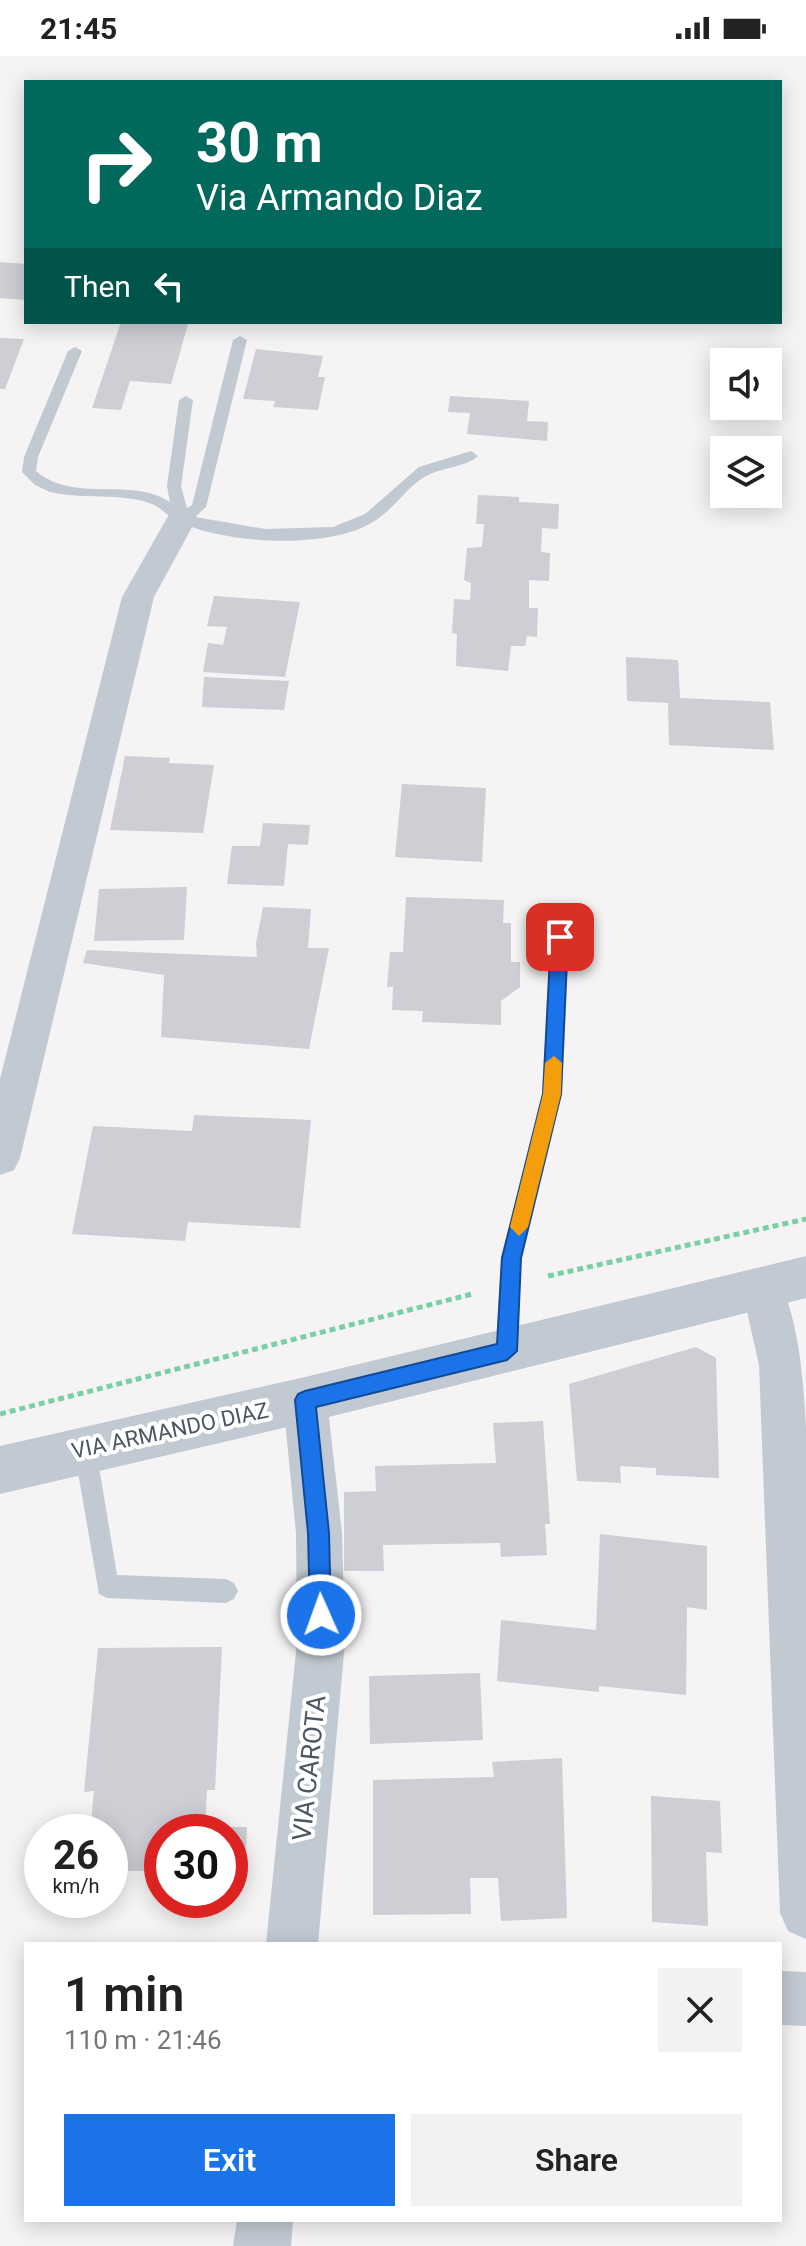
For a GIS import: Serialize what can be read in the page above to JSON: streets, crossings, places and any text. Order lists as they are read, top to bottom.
{
  "streets": {
    "street": ["VIA ARMANDO DIAZ", "VIA CAROTA"]
  },
  "crossings": [
    ["VIA ARMANDO DIAZ", "VIA CAROTA"]
  ],
  "page": {
    "status": "21:45",
    "turn": ["30 m", "Via Armando Diaz"],
    "then": "Then",
    "speed": "26 km/h",
    "limit": "30",
    "heading": ["1 min", "110 m · 21:46"],
    "buttons": ["Exit", "Share"]
  }
}
